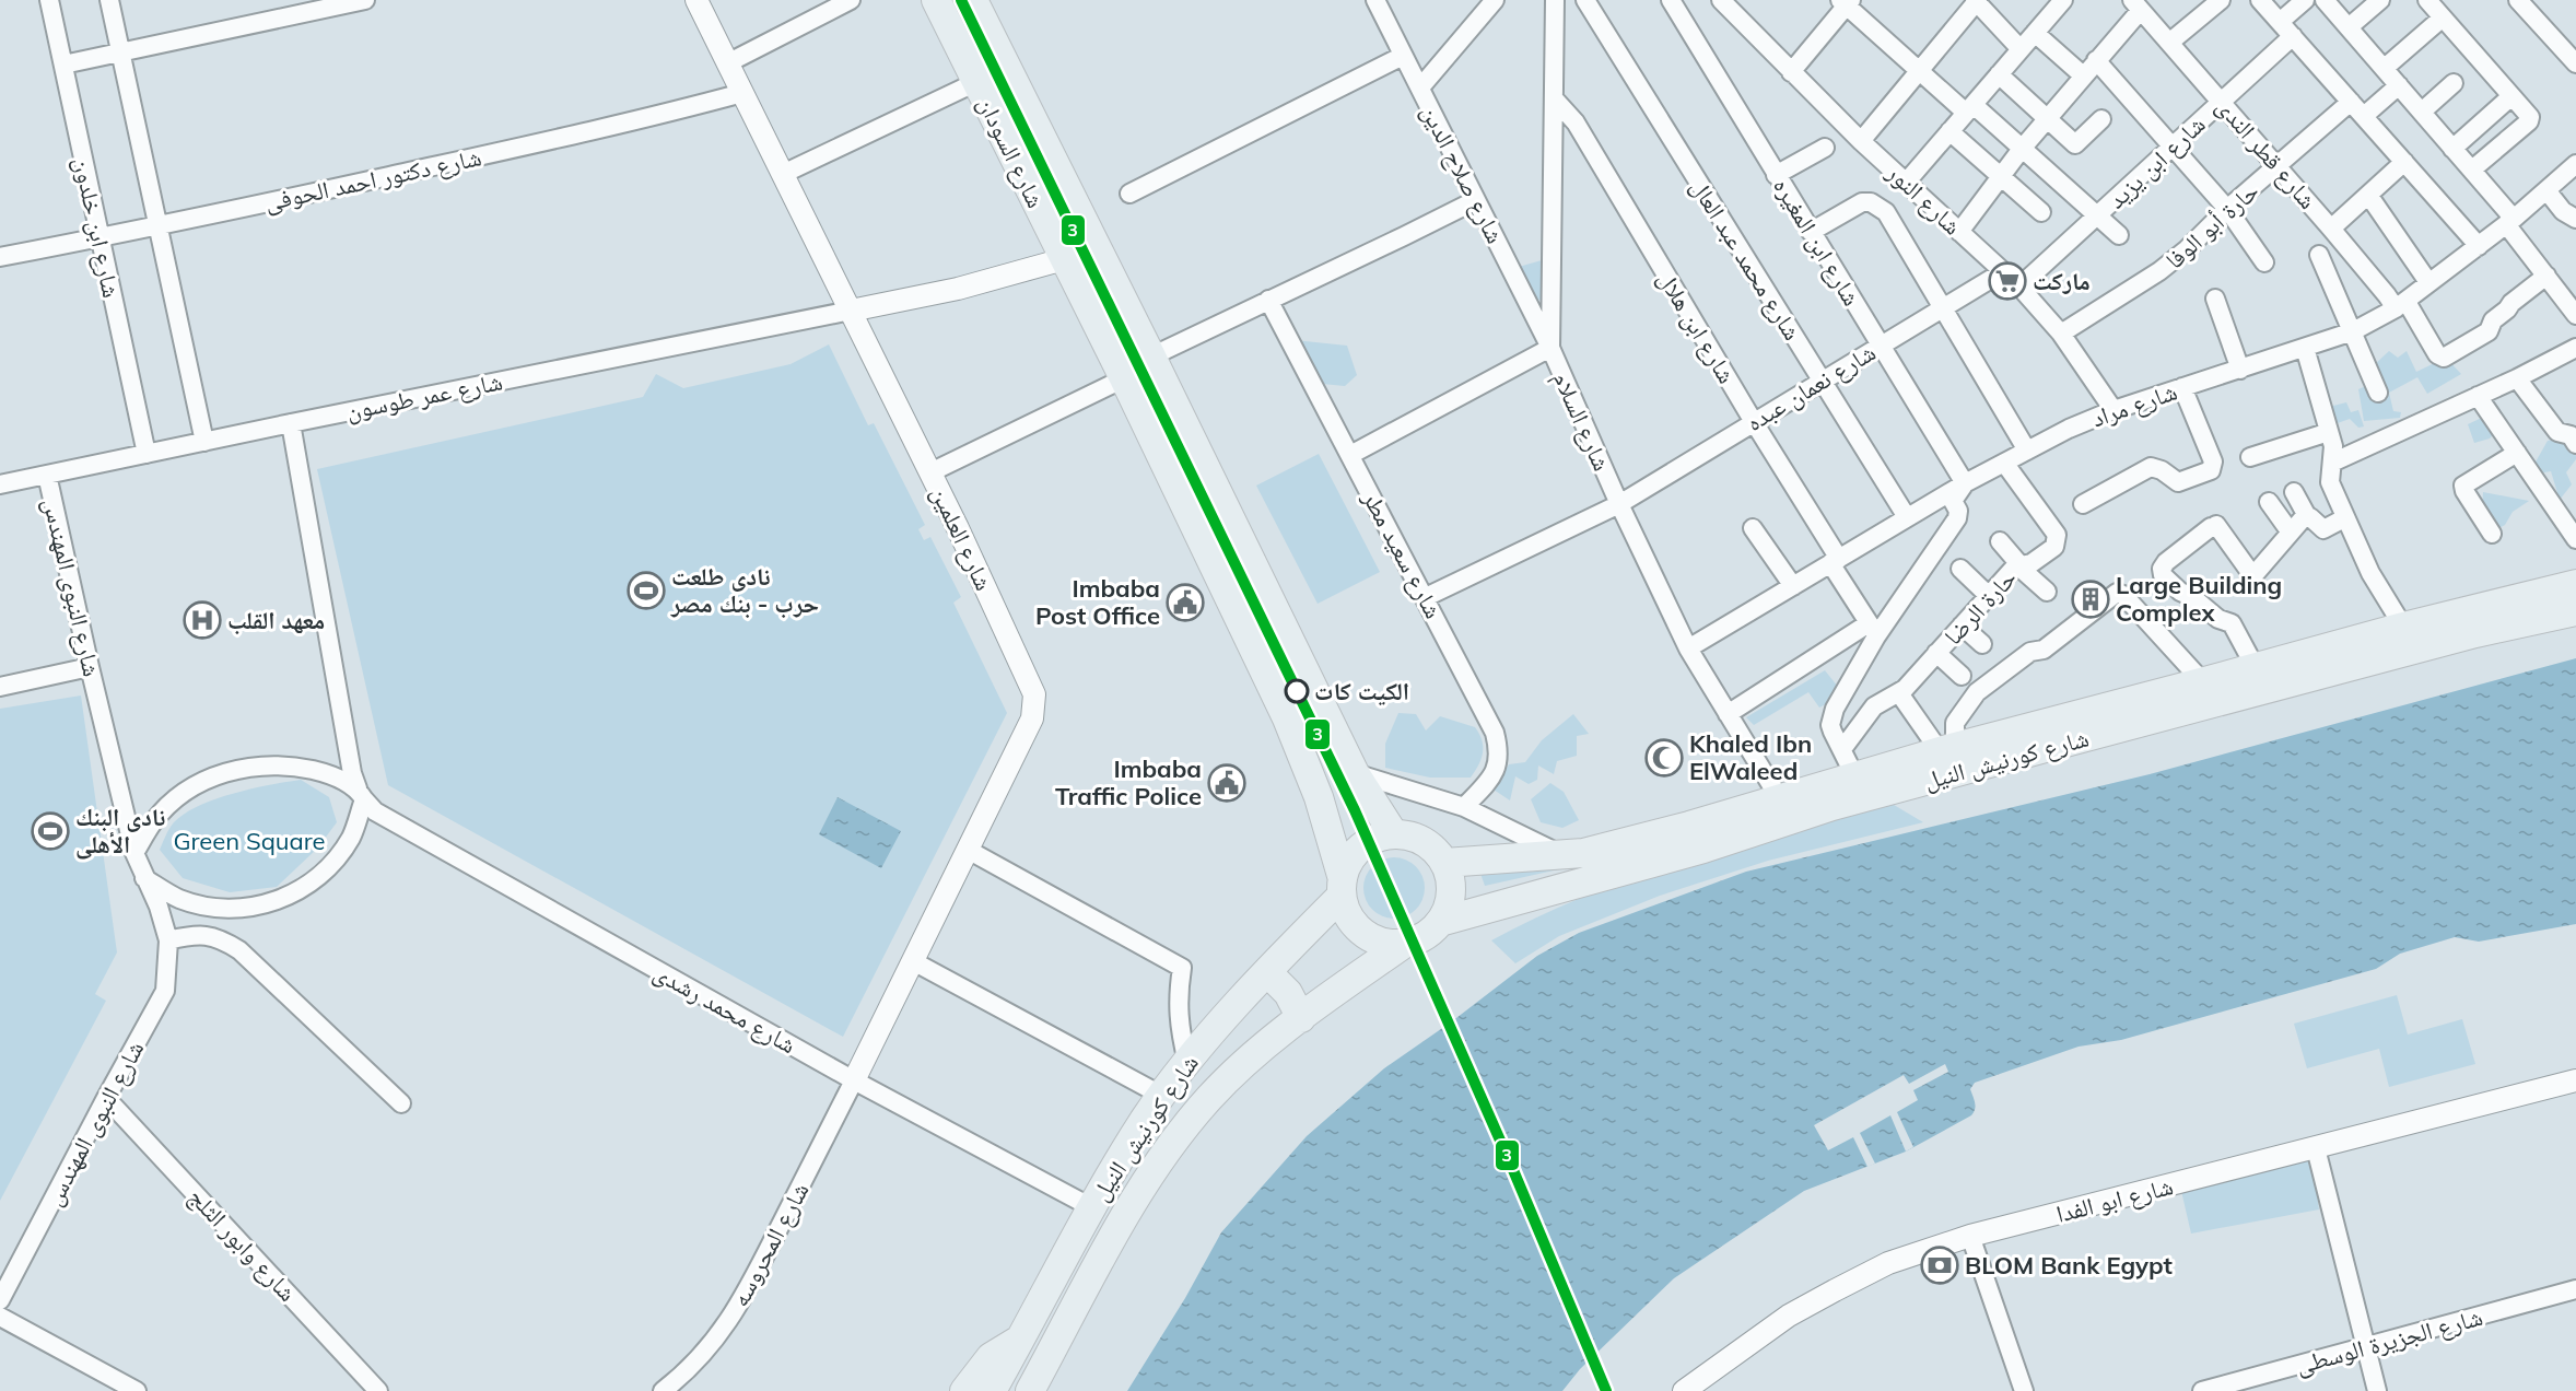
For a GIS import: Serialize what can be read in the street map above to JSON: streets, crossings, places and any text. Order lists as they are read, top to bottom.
{
  "streets": {
    "main road": ["شارع السودان", "شارع كورنيش النيل"],
    "street": [
      "شارع قطر الندى",
      "شارع ابن يزيد",
      "شارع صلاح الدين",
      "شارع دكتور احمد الحوفى",
      "شارع النور",
      "حارة أبو الوفا",
      "شارع ابن خلدون",
      "شارع ابن المغيره",
      "شارع محمد عبد العال",
      "شارع ابن هلال",
      "شارع نعمان عبده",
      "شارع عمر طوسون",
      "شارع مراد",
      "شارع السلام",
      "شارع العلمين",
      "شارع سعيد مطر",
      "شارع النبوى المهندس",
      "حارة الرضا",
      "شارع محمد رشدى",
      "شارع ابو الفدا",
      "شارع وابور الثلج",
      "شارع المحروسه",
      "شارع الجزيرة الوسطى"
    ]
  },
  "crossings": [
    ["شارع السودان", "شارع كورنيش النيل"],
    ["شارع قطر الندى", "شارع ابن يزيد"],
    ["شارع قطر الندى", "حارة أبو الوفا"],
    ["شارع قطر الندى", "شارع مراد"],
    ["شارع ابن يزيد", "شارع النور"],
    ["شارع صلاح الدين", "شارع السلام"],
    ["شارع دكتور احمد الحوفى", "شارع ابن خلدون"],
    ["شارع دكتور احمد الحوفى", "شارع العلمين"],
    ["شارع النور", "حارة أبو الوفا"],
    ["شارع النور", "شارع نعمان عبده"],
    ["شارع النور", "شارع مراد"],
    ["شارع ابن خلدون", "شارع عمر طوسون"],
    ["شارع ابن المغيره", "شارع نعمان عبده"],
    ["شارع ابن المغيره", "شارع مراد"],
    ["شارع محمد عبد العال", "شارع نعمان عبده"],
    ["شارع محمد عبد العال", "شارع مراد"],
    ["شارع ابن هلال", "شارع نعمان عبده"],
    ["شارع ابن هلال", "شارع مراد"],
    ["شارع ابن هلال", "شارع السلام"],
    ["شارع نعمان عبده", "شارع السلام"],
    ["شارع نعمان عبده", "شارع سعيد مطر"],
    ["شارع عمر طوسون", "شارع العلمين"],
    ["شارع عمر طوسون", "شارع النبوى المهندس"],
    ["شارع مراد", "شارع السلام"],
    ["شارع مراد", "حارة الرضا"],
    ["شارع السلام", "شارع كورنيش النيل"],
    ["شارع العلمين", "شارع محمد رشدى"],
    ["شارع العلمين", "شارع المحروسه"],
    ["شارع النبوى المهندس", "شارع محمد رشدى"],
    ["شارع النبوى المهندس", "شارع وابور الثلج"],
    ["شارع كورنيش النيل", "شارع محمد رشدى"],
    ["شارع محمد رشدى", "شارع المحروسه"]
  ],
  "parks": ["Green Square"],
  "places": {
    "supermarket": ["ماركت"],
    "sports": ["نادى طلعت حرب - بنك مصر", "نادى البنك الأهلى"],
    "building": ["Large Building Complex"],
    "public building": ["Imbaba Post Office", "Imbaba Traffic Police"],
    "hospital": ["معهد القلب"],
    "other": ["الکيت کات"],
    "mosque": ["Khaled Ibn ElWaleed"],
    "bank": ["BLOM Bank Egypt"]
  },
  "lines": ["transit line 3"]
}
